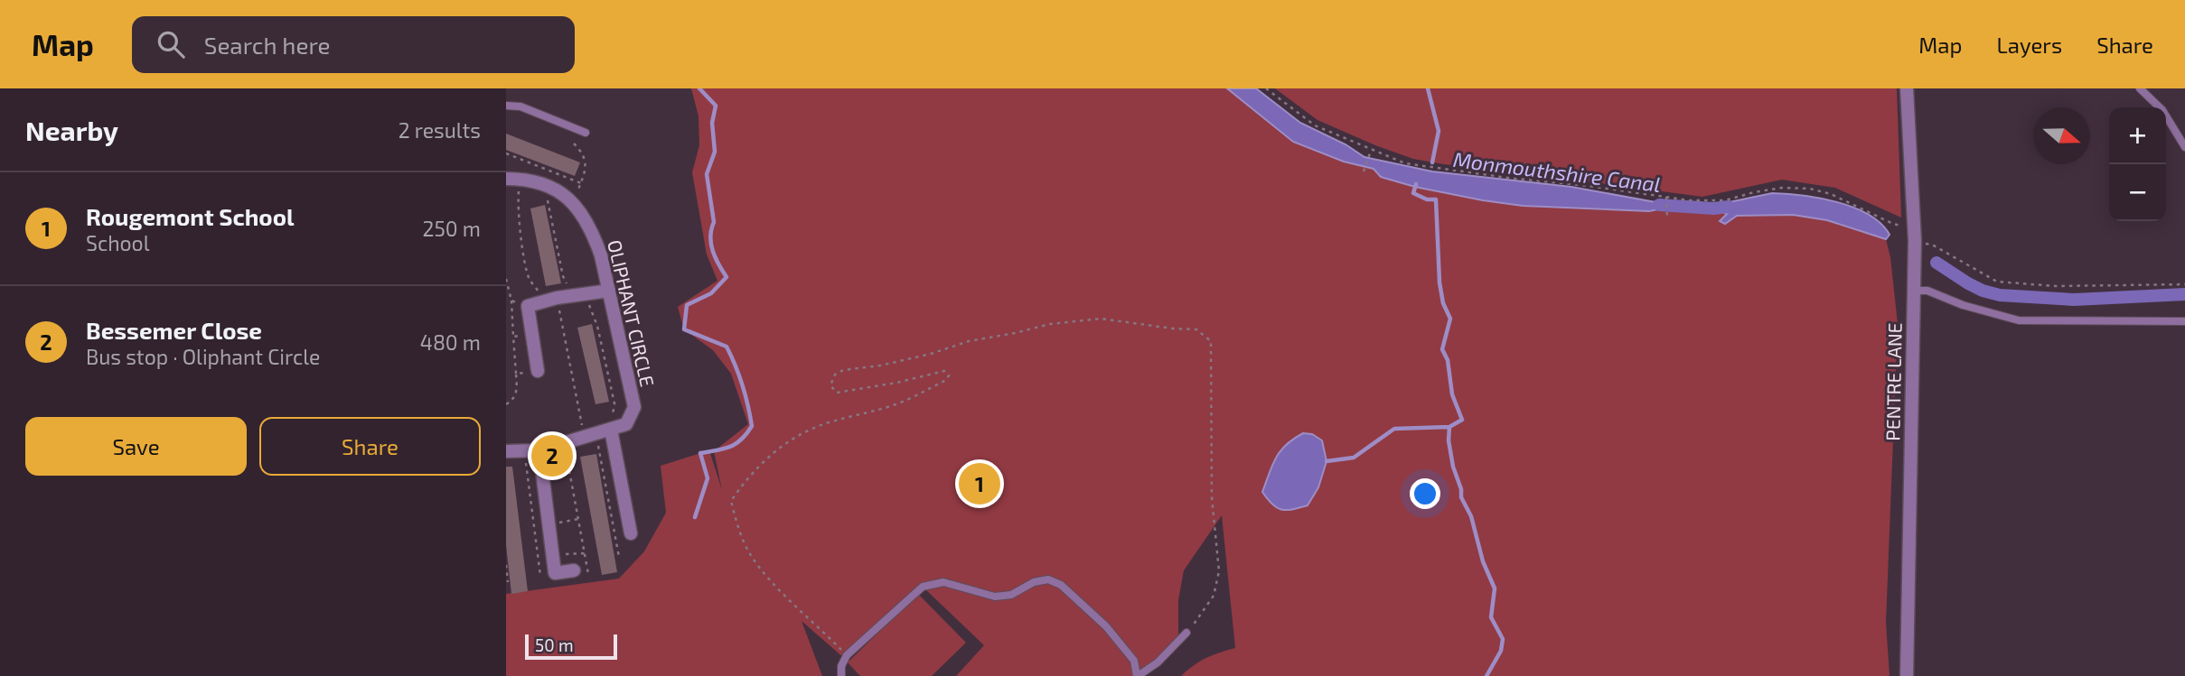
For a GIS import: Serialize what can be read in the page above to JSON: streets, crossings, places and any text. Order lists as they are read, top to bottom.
{
  "streets": {
    "street": ["OLIPHANT CIRCLE", "PENTRE LANE"]
  },
  "water": ["Monmouthshire Canal"],
  "scale_bar": "50 m",
  "north": "right",
  "page": {
    "header": "Map",
    "search": "Search here",
    "nav": ["Map", "Layers", "Share"],
    "heading": ["Nearby", "2 results"],
    "map_buttons": ["+", "−"],
    "list": [
      {
        "mark": "1",
        "name": "Rougemont School",
        "note": "School",
        "value": "250 m"
      },
      {
        "mark": "2",
        "name": "Bessemer Close",
        "note": "Bus stop · Oliphant Circle",
        "value": "480 m"
      }
    ],
    "buttons": ["Save", "Share"],
    "pins": ["2", "1"],
    "scale": "50 m"
  }
}
